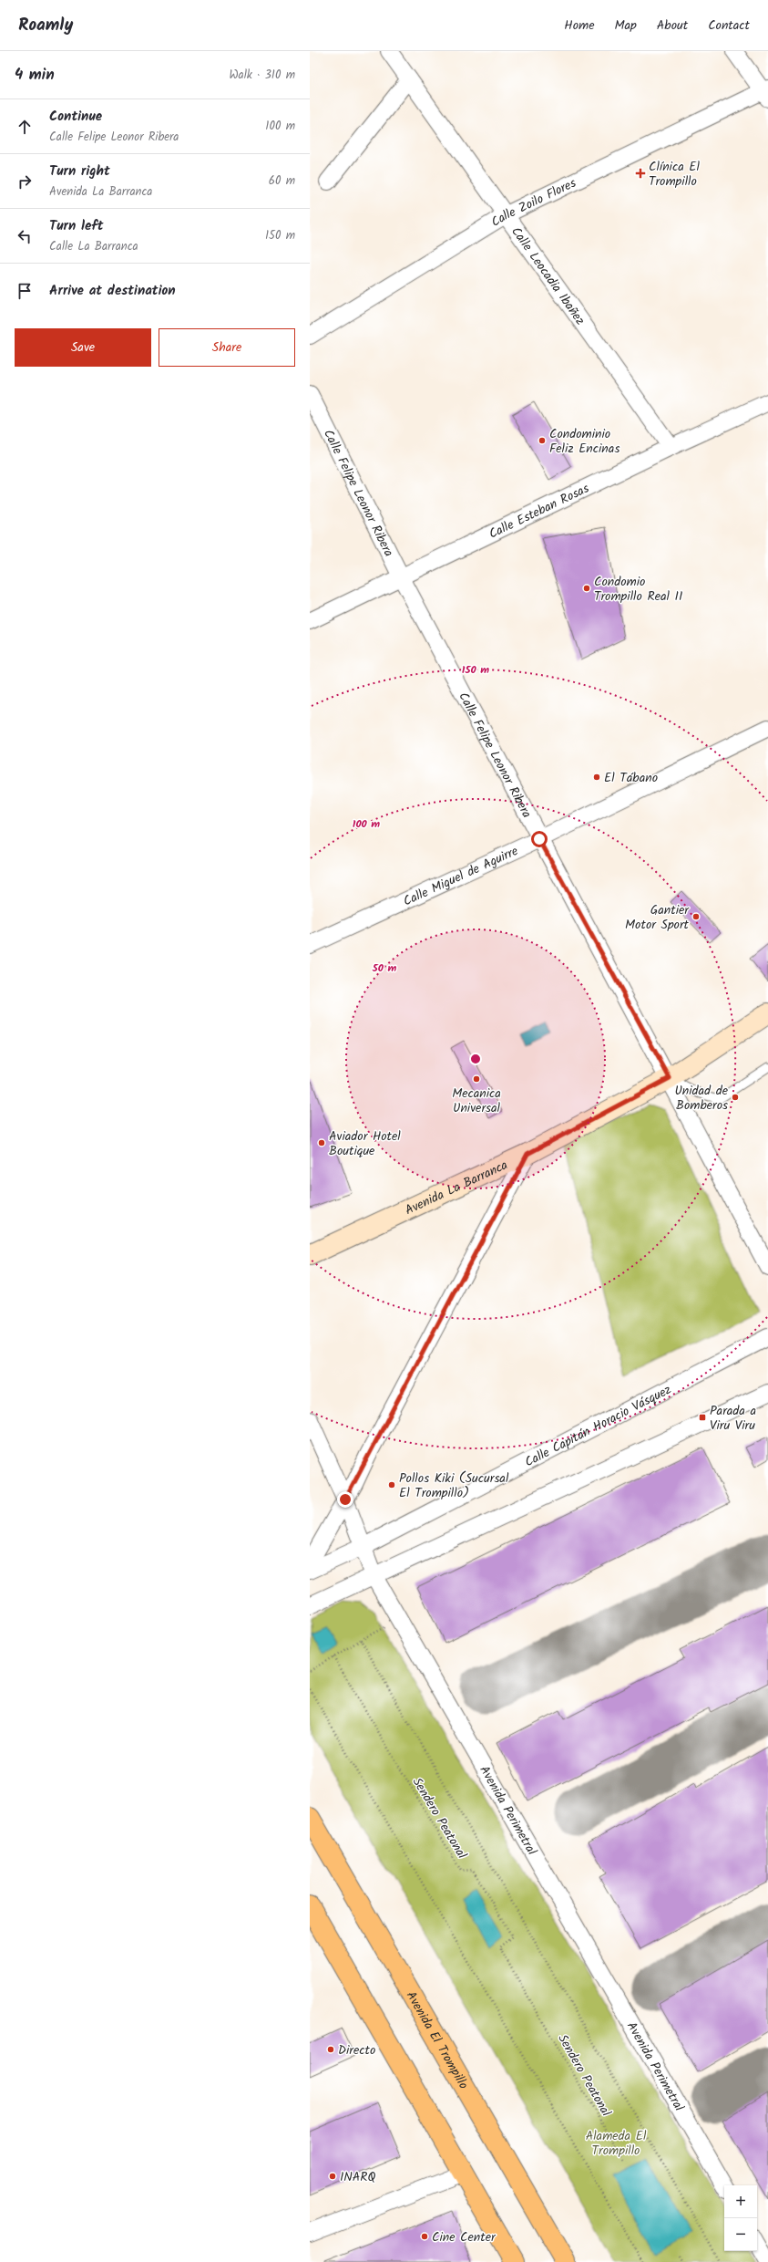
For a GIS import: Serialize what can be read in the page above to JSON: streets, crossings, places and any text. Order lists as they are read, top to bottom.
{
  "streets": {
    "main road": ["Avenida El Trompillo"],
    "street": [
      "Calle Zoilo Flores",
      "Calle Leocadia Ibañez",
      "Calle Felipe Leonor Ribera",
      "Calle Esteban Rosas",
      "Calle Miguel de Aguirre",
      "Avenida La Barranca",
      "Calle Capitán Horacio Vásquez",
      "Avenida Perimetral"
    ],
    "path": ["Sendero Peatonal"]
  },
  "crossings": [
    ["Calle Zoilo Flores", "Calle Leocadia Ibañez"],
    ["Calle Leocadia Ibañez", "Calle Esteban Rosas"],
    ["Calle Felipe Leonor Ribera", "Calle Esteban Rosas"],
    ["Calle Felipe Leonor Ribera", "Calle Miguel de Aguirre"],
    ["Calle Felipe Leonor Ribera", "Avenida La Barranca"],
    ["Calle Capitán Horacio Vásquez", "Avenida Perimetral"]
  ],
  "parks": ["Alameda El Trompillo"],
  "places": {
    "health": ["Clínica El Trompillo"],
    "other": [
      "Condominio Feliz Encinas",
      "Condomio Trompillo Real II",
      "El Tábano",
      "Gantier Motor Sport",
      "Mecanica Universal",
      "Unidad de Bomberos",
      "Aviador Hotel Boutique",
      "Pollos Kiki (Sucursal El Trompillo)",
      "Directo",
      "INARQ",
      "Cine Center"
    ],
    "transit": ["Parada a Viru Viru"]
  },
  "page": {
    "header": "Roamly",
    "nav": [
      "Home",
      "Map",
      "About",
      "Contact"
    ],
    "heading": ["4 min", "Walk · 310 m"],
    "list": [
      ["Continue", "Calle Felipe Leonor Ribera", "100 m"],
      ["Turn right", "Avenida La Barranca", "60 m"],
      ["Turn left", "Calle La Barranca", "150 m"],
      "Arrive at destination"
    ],
    "buttons": ["Save", "Share"],
    "map_buttons": ["+", "−"]
  },
  "rings": ["150 m", "100 m", "50 m"]
}
